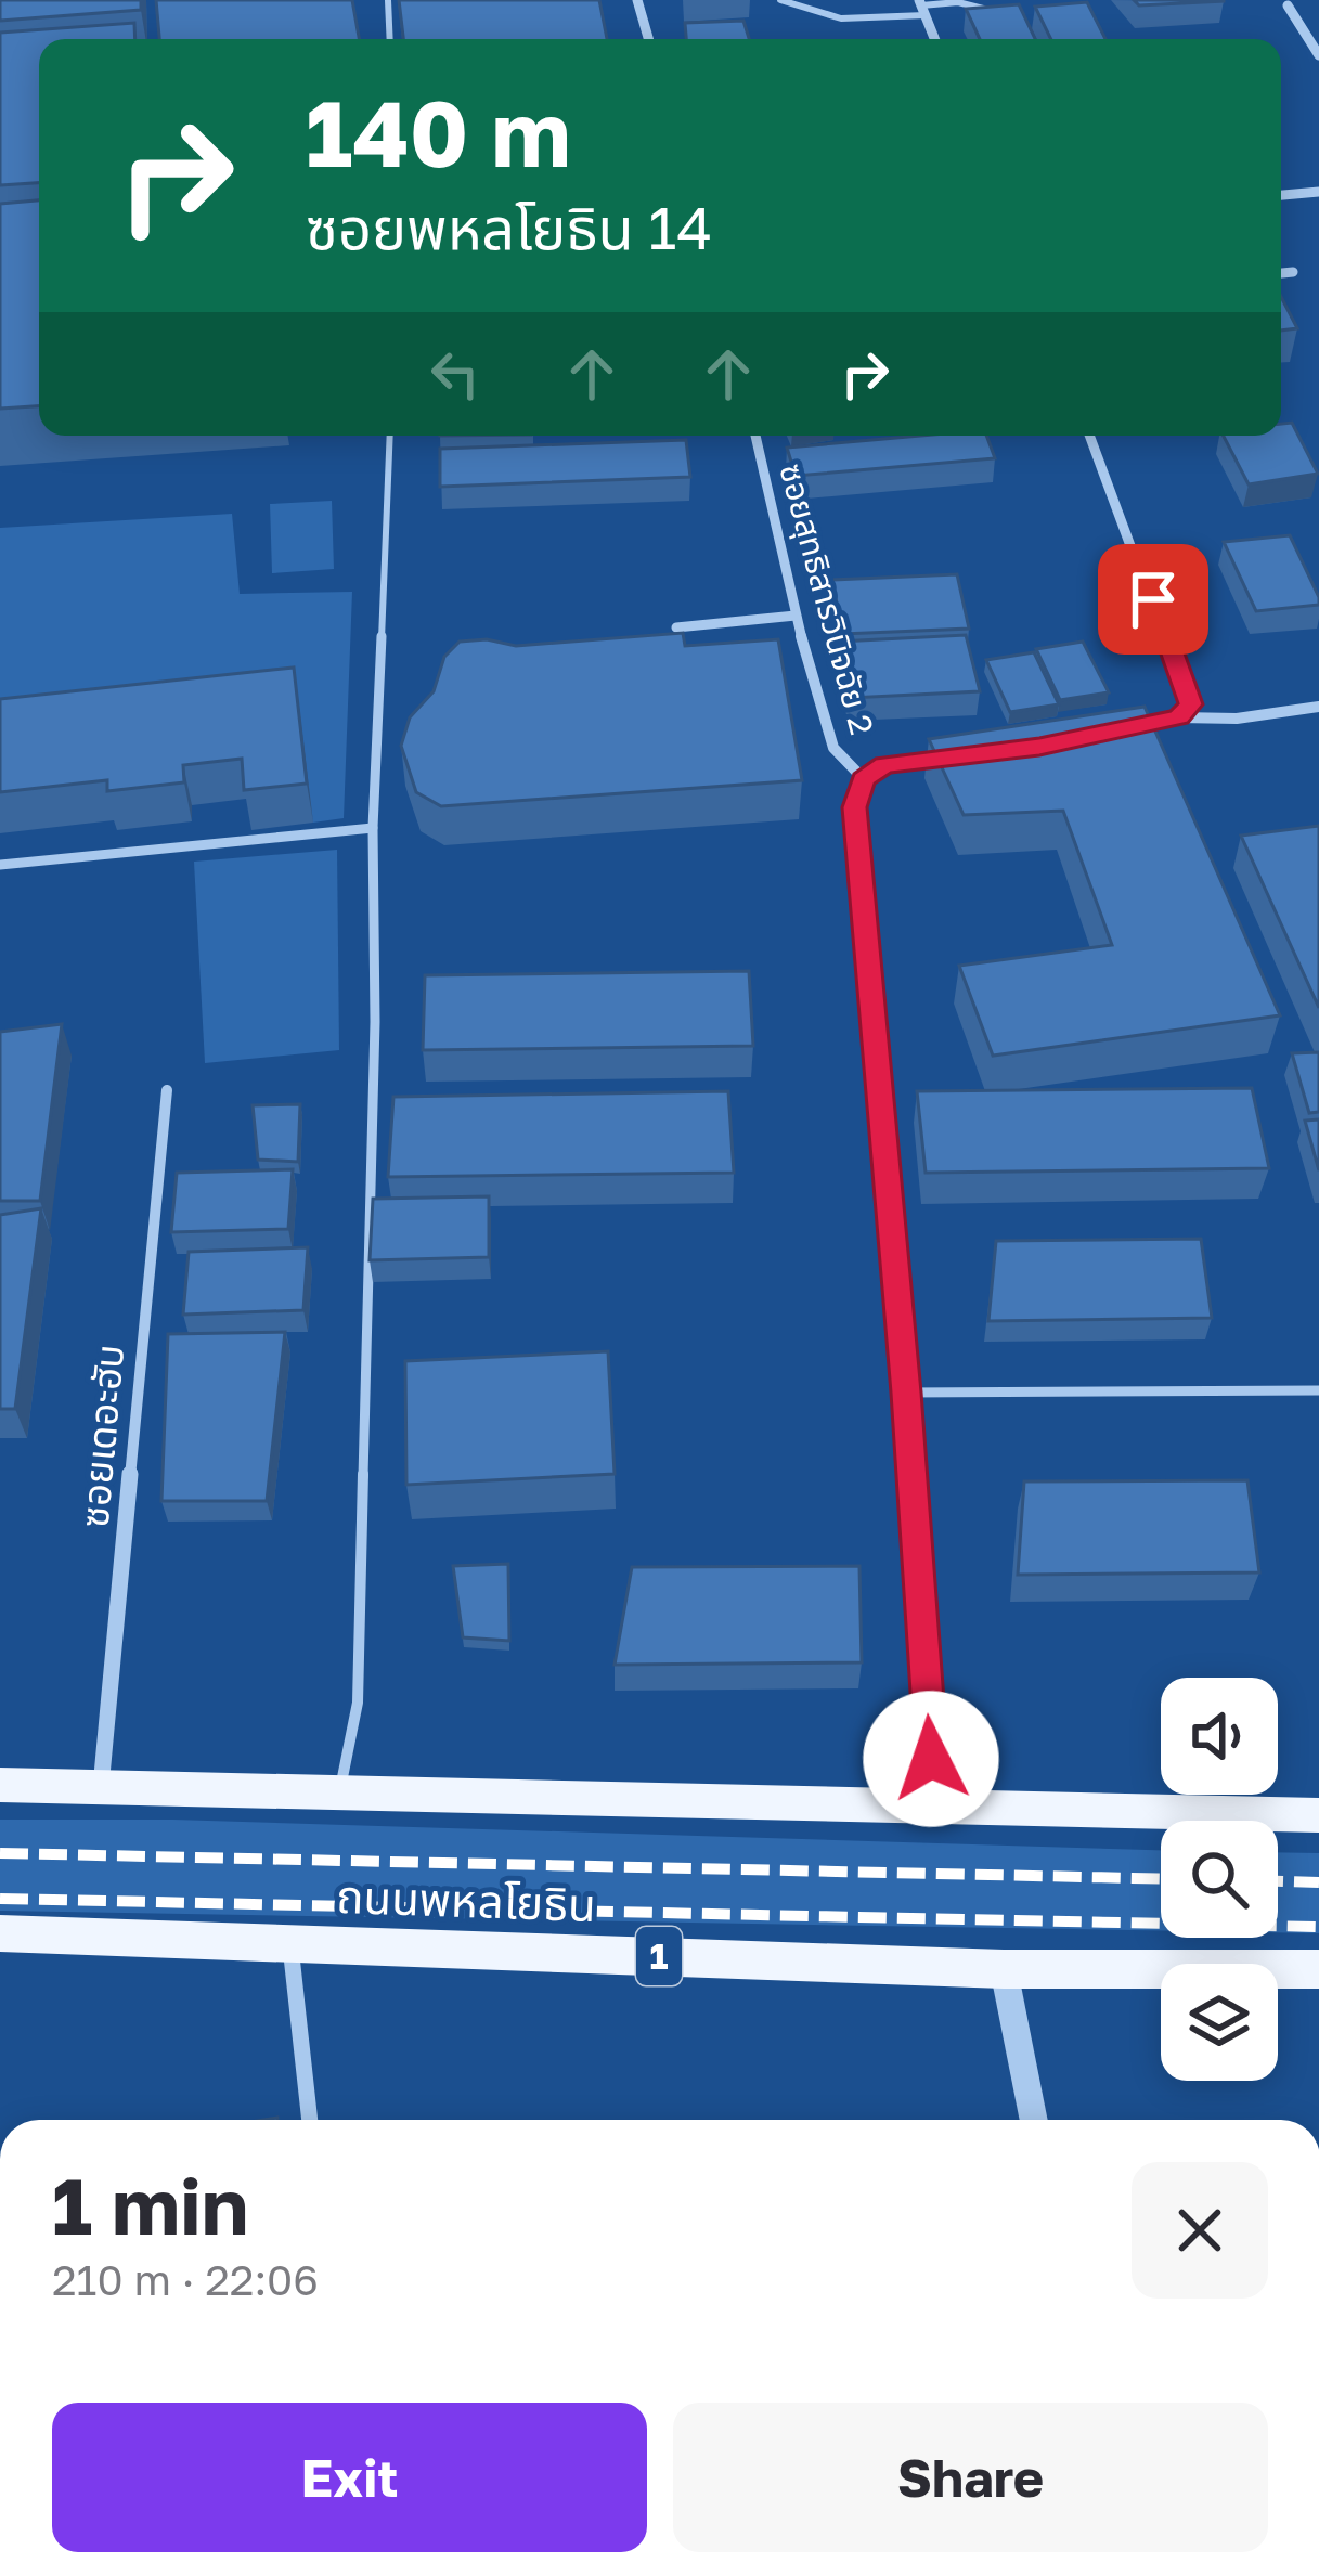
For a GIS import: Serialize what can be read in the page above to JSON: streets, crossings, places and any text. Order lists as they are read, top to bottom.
{
  "streets": {
    "main road": ["ถนนพหลโยธิน", "1"],
    "street": ["ซอยสุทธิสารวินิจฉัย 2", "ซอยเดอะฮับ"]
  },
  "page": {
    "turn": ["140 m", "ซอยพหลโยธิน 14"],
    "heading": ["1 min", "210 m · 22:06"],
    "buttons": ["Exit", "Share"]
  }
}
